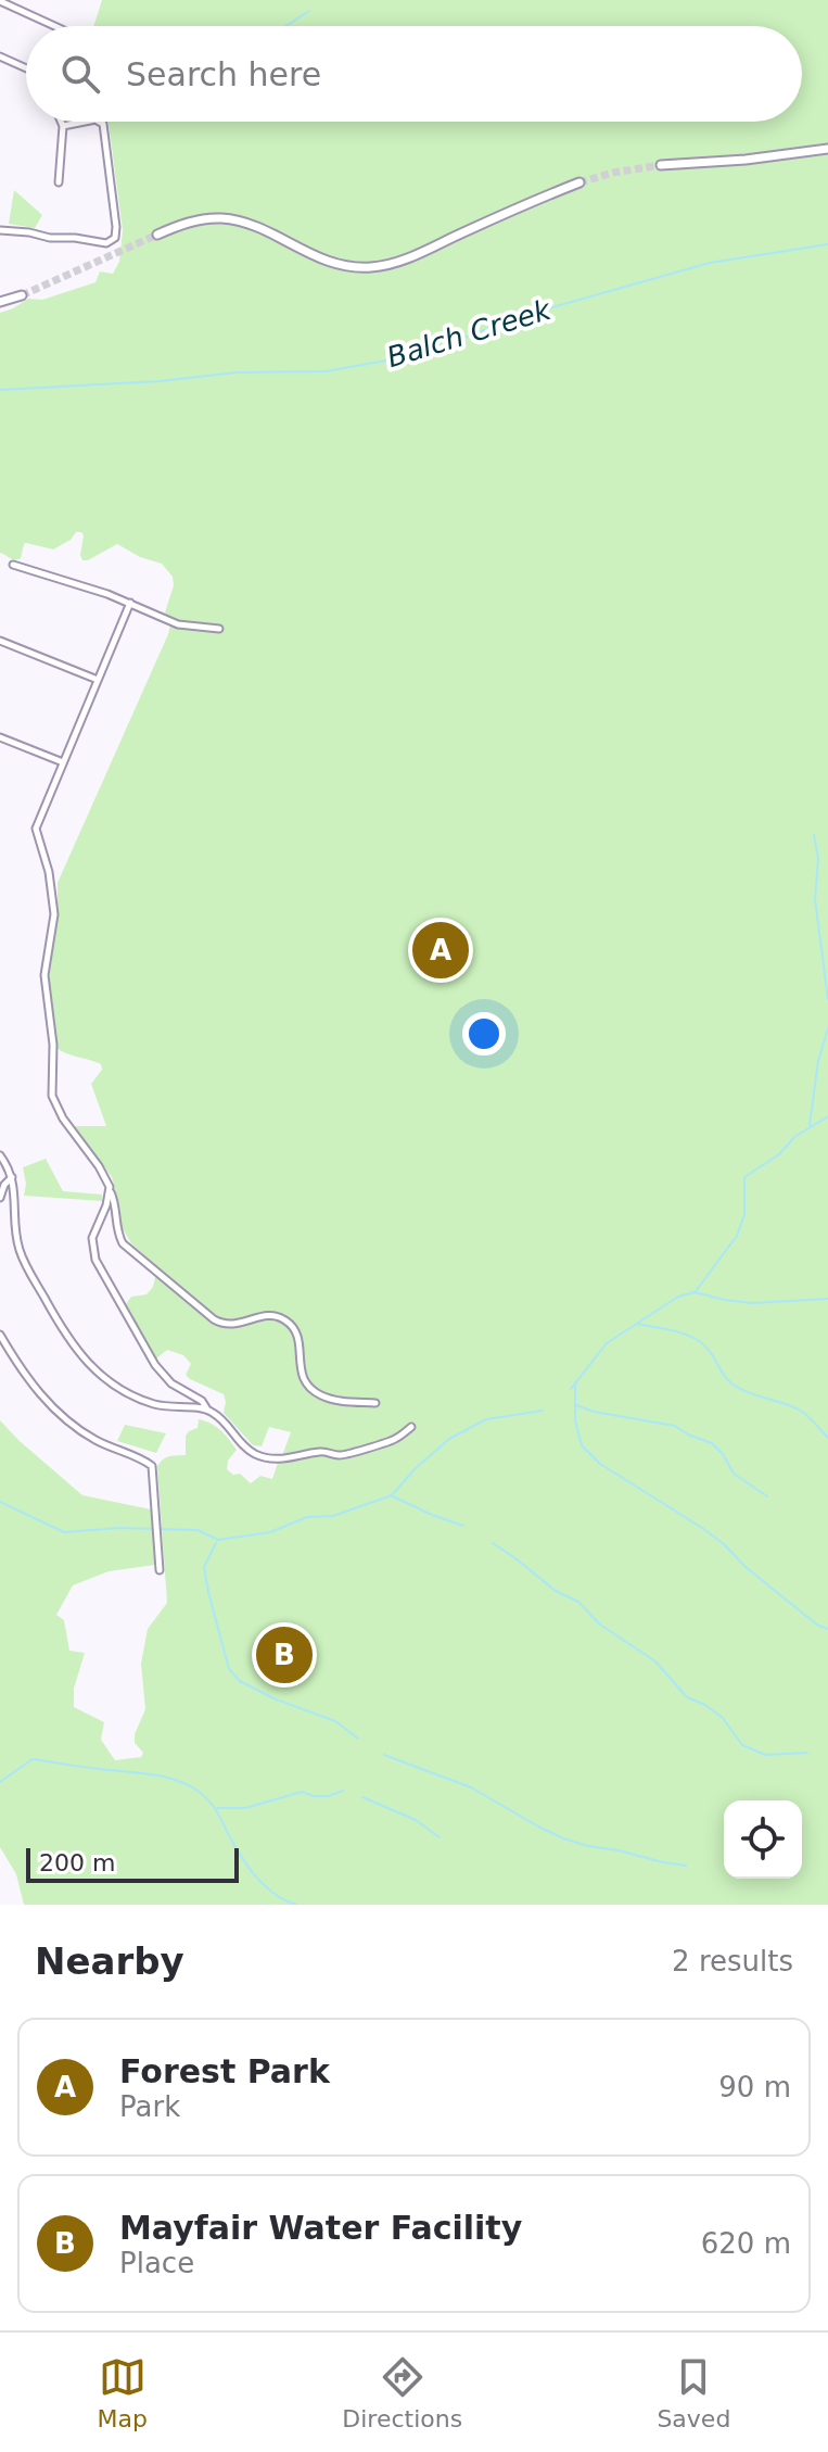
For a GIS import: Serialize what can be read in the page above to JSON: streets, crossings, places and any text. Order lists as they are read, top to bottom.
{
  "water": ["Balch Creek"],
  "scale_bar": "200 m",
  "page": {
    "search": "Search here",
    "pins": ["A", "B"],
    "scale": "200 m",
    "heading": ["Nearby", "2 results"],
    "list": [
      {
        "mark": "A",
        "name": "Forest Park",
        "note": "Park",
        "value": "90 m"
      },
      {
        "mark": "B",
        "name": "Mayfair Water Facility",
        "note": "Place",
        "value": "620 m"
      }
    ],
    "nav": ["Map", "Directions", "Saved"]
  }
}
